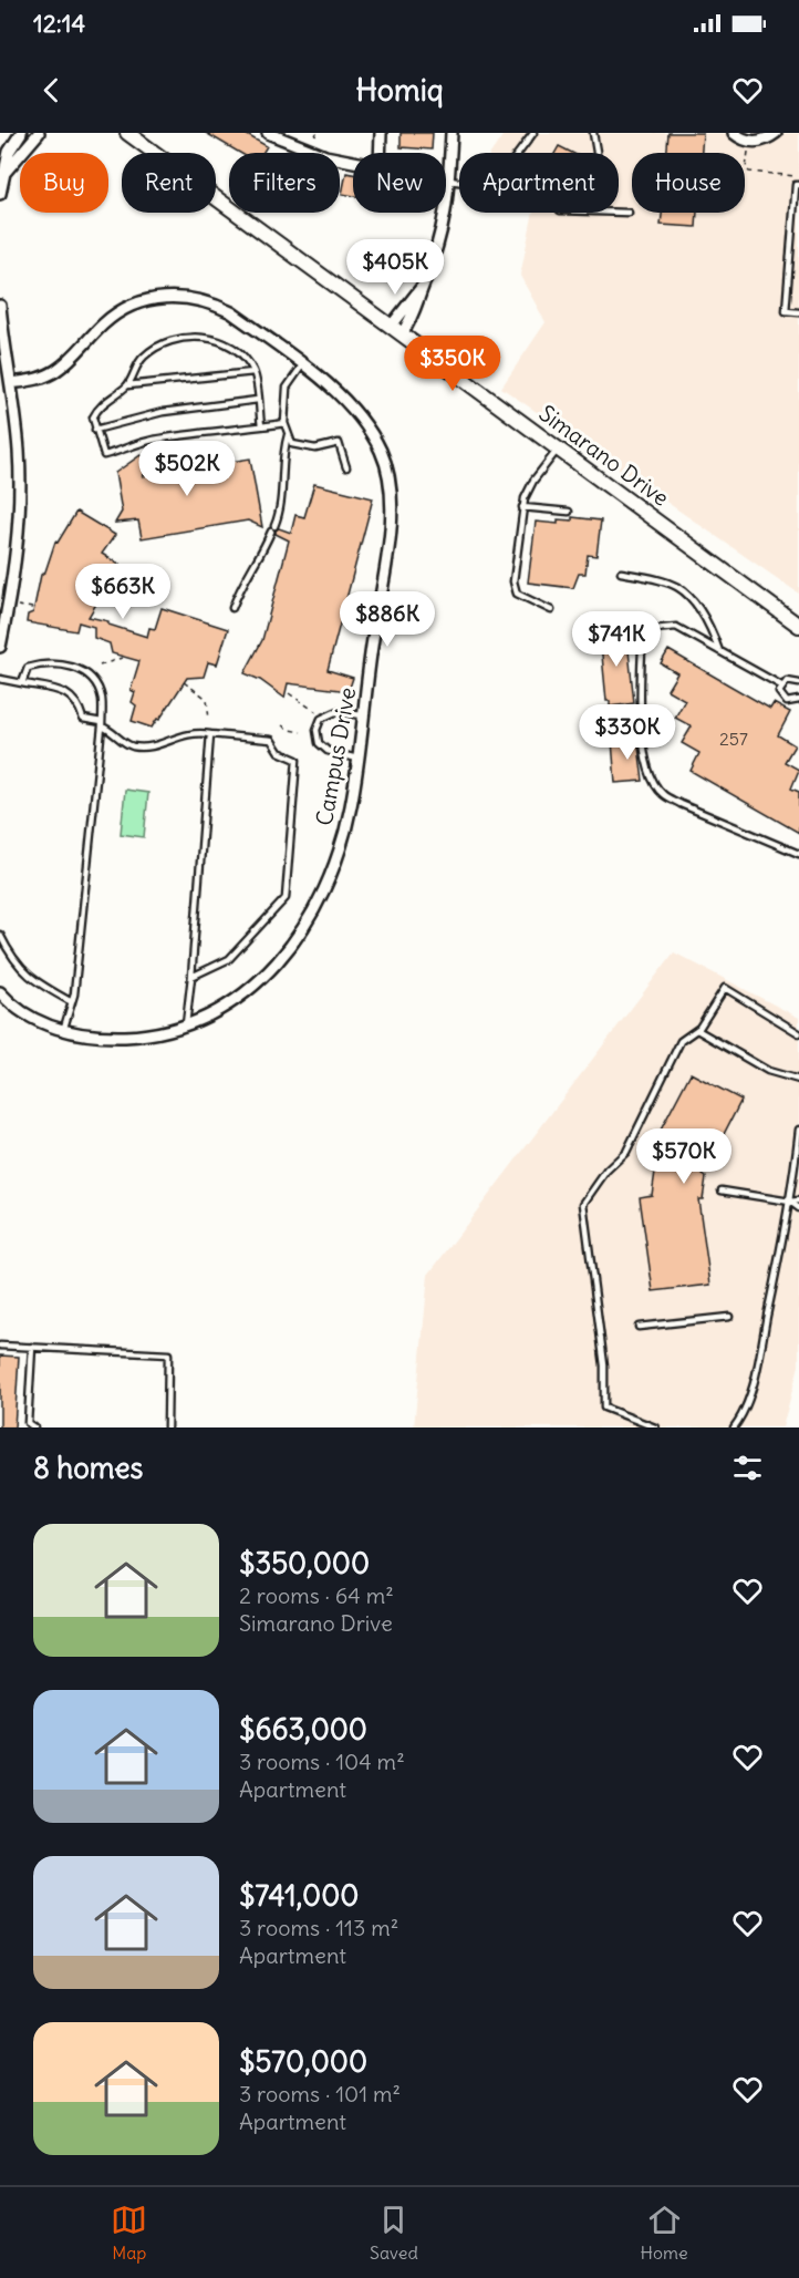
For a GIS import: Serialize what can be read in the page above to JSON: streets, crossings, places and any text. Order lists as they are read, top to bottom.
{
  "streets": {
    "street": ["Simarano Drive", "Campus Drive"]
  },
  "house_numbers": ["257"],
  "page": {
    "status": "12:14",
    "header": "Homiq",
    "chip": [
      "Buy",
      "Rent",
      "Filters",
      "New",
      "Apartment",
      "House"
    ],
    "price": [
      "$405K",
      "$350K",
      "$502K",
      "$663K",
      "$886K",
      "$741K",
      "$330K",
      "$570K"
    ],
    "heading": "8 homes",
    "list": [
      {
        "name": "$350,000",
        "note": "2 rooms · 64 m² · Simarano Drive"
      },
      {
        "name": "$663,000",
        "note": "3 rooms · 104 m² · Apartment"
      },
      {
        "name": "$741,000",
        "note": "3 rooms · 113 m² · Apartment"
      },
      {
        "name": "$570,000",
        "note": "3 rooms · 101 m² · Apartment"
      }
    ],
    "tabs": ["Map", "Saved", "Home"]
  }
}
